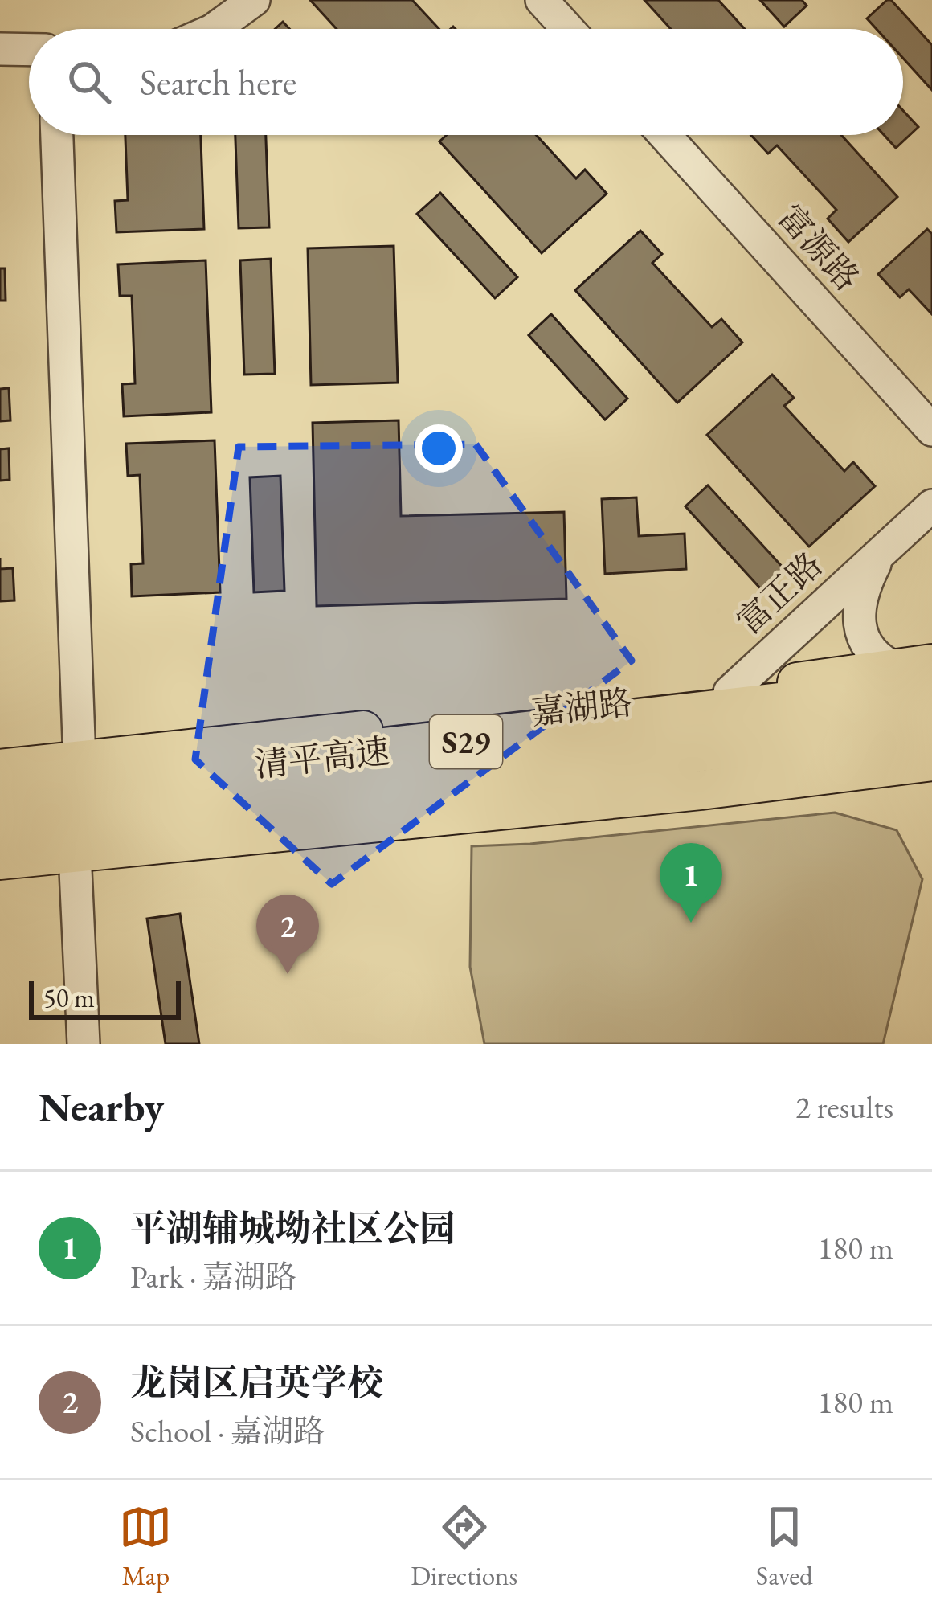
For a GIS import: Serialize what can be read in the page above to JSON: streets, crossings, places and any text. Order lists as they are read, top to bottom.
{
  "streets": {
    "highway": ["S29", "清平高速"],
    "main road": ["嘉湖路"],
    "street": ["富源路", "富正路"]
  },
  "crossings": [
    ["富正路", "嘉湖路"],
    ["富正路", "清平高速"],
    ["嘉湖路", "清平高速"]
  ],
  "scale_bar": "50 m",
  "page": {
    "search": "Search here",
    "pins": ["1", "2"],
    "scale": "50 m",
    "heading": ["Nearby", "2 results"],
    "list": [
      {
        "mark": "1",
        "name": "平湖辅城坳社区公园",
        "note": "Park · 嘉湖路",
        "value": "180 m"
      },
      {
        "mark": "2",
        "name": "龙岗区启英学校",
        "note": "School · 嘉湖路",
        "value": "180 m"
      }
    ],
    "nav": ["Map", "Directions", "Saved"]
  }
}
